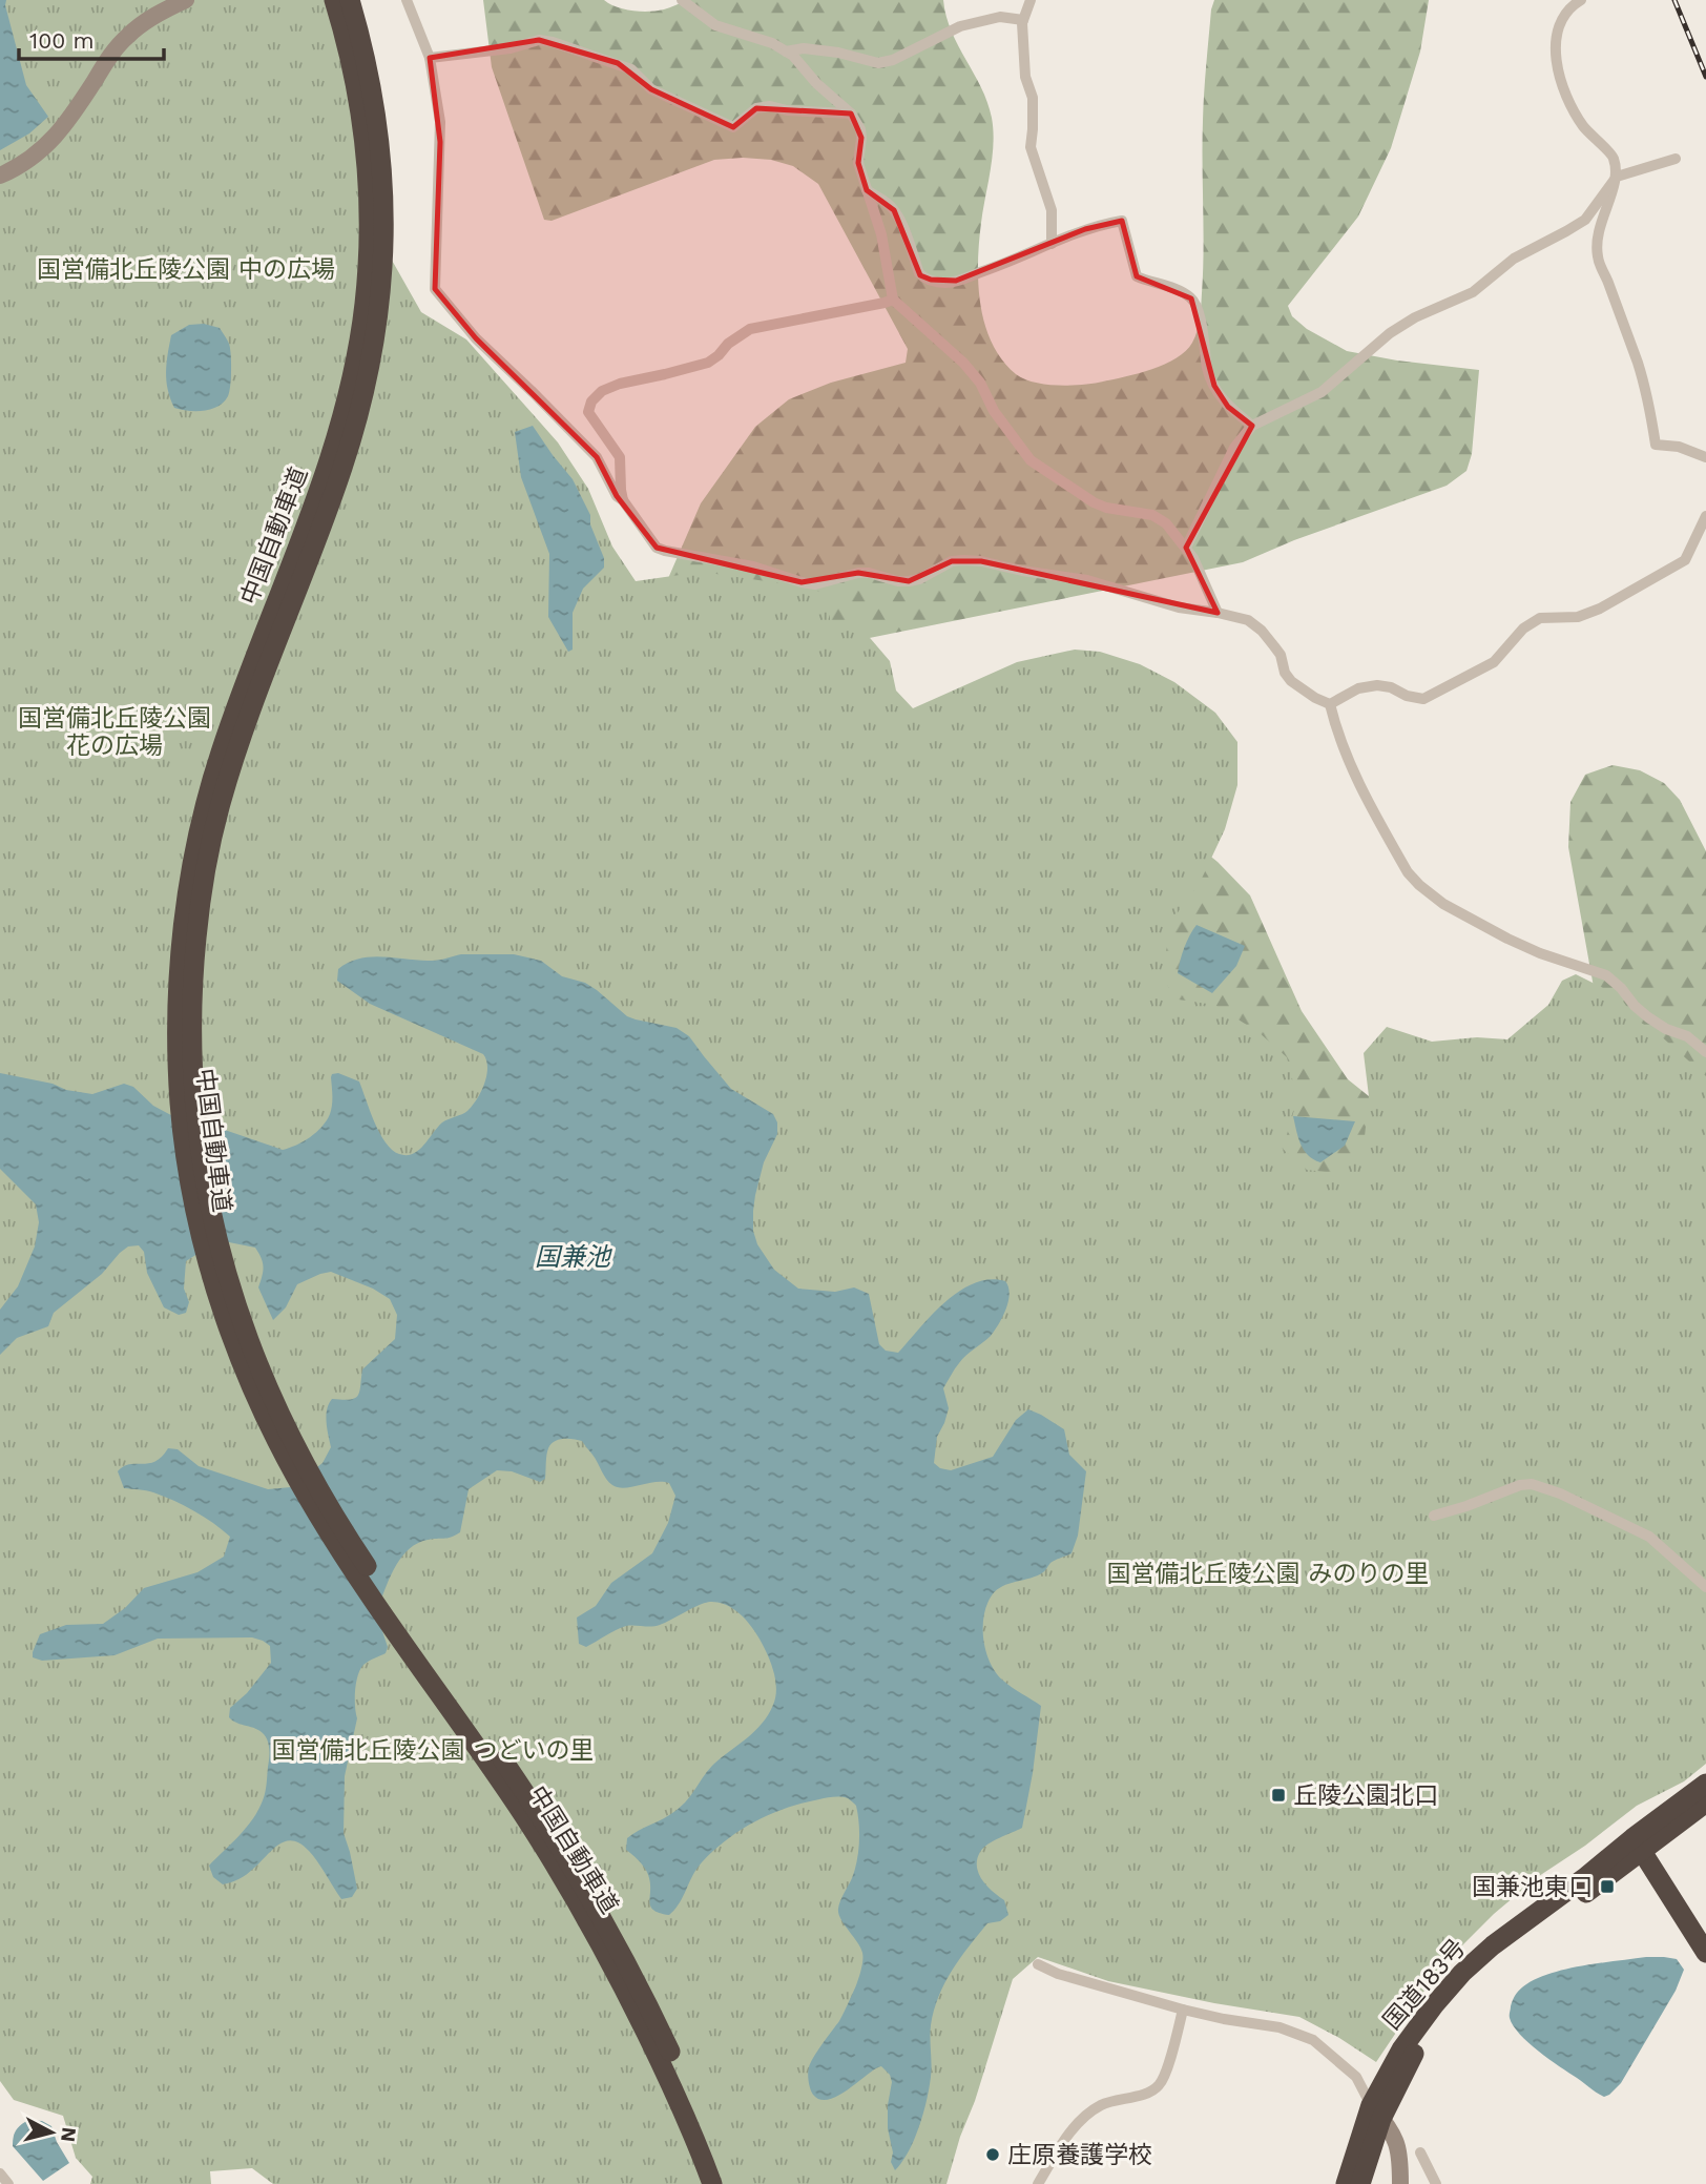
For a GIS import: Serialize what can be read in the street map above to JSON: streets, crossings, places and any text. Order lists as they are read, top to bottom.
{
  "streets": {
    "highway": ["中国自動車道", "国道183号"]
  },
  "water": ["国兼池"],
  "parks": [
    "国営備北丘陵公園 中の広場",
    "国営備北丘陵公園 花の広場",
    "国営備北丘陵公園 みのりの里",
    "国営備北丘陵公園 つどいの里"
  ],
  "places": {
    "transit": ["丘陵公園北口", "国兼池東口"],
    "other": ["庄原養護学校"]
  },
  "scale_bar": "100 m",
  "north": "right"
}
